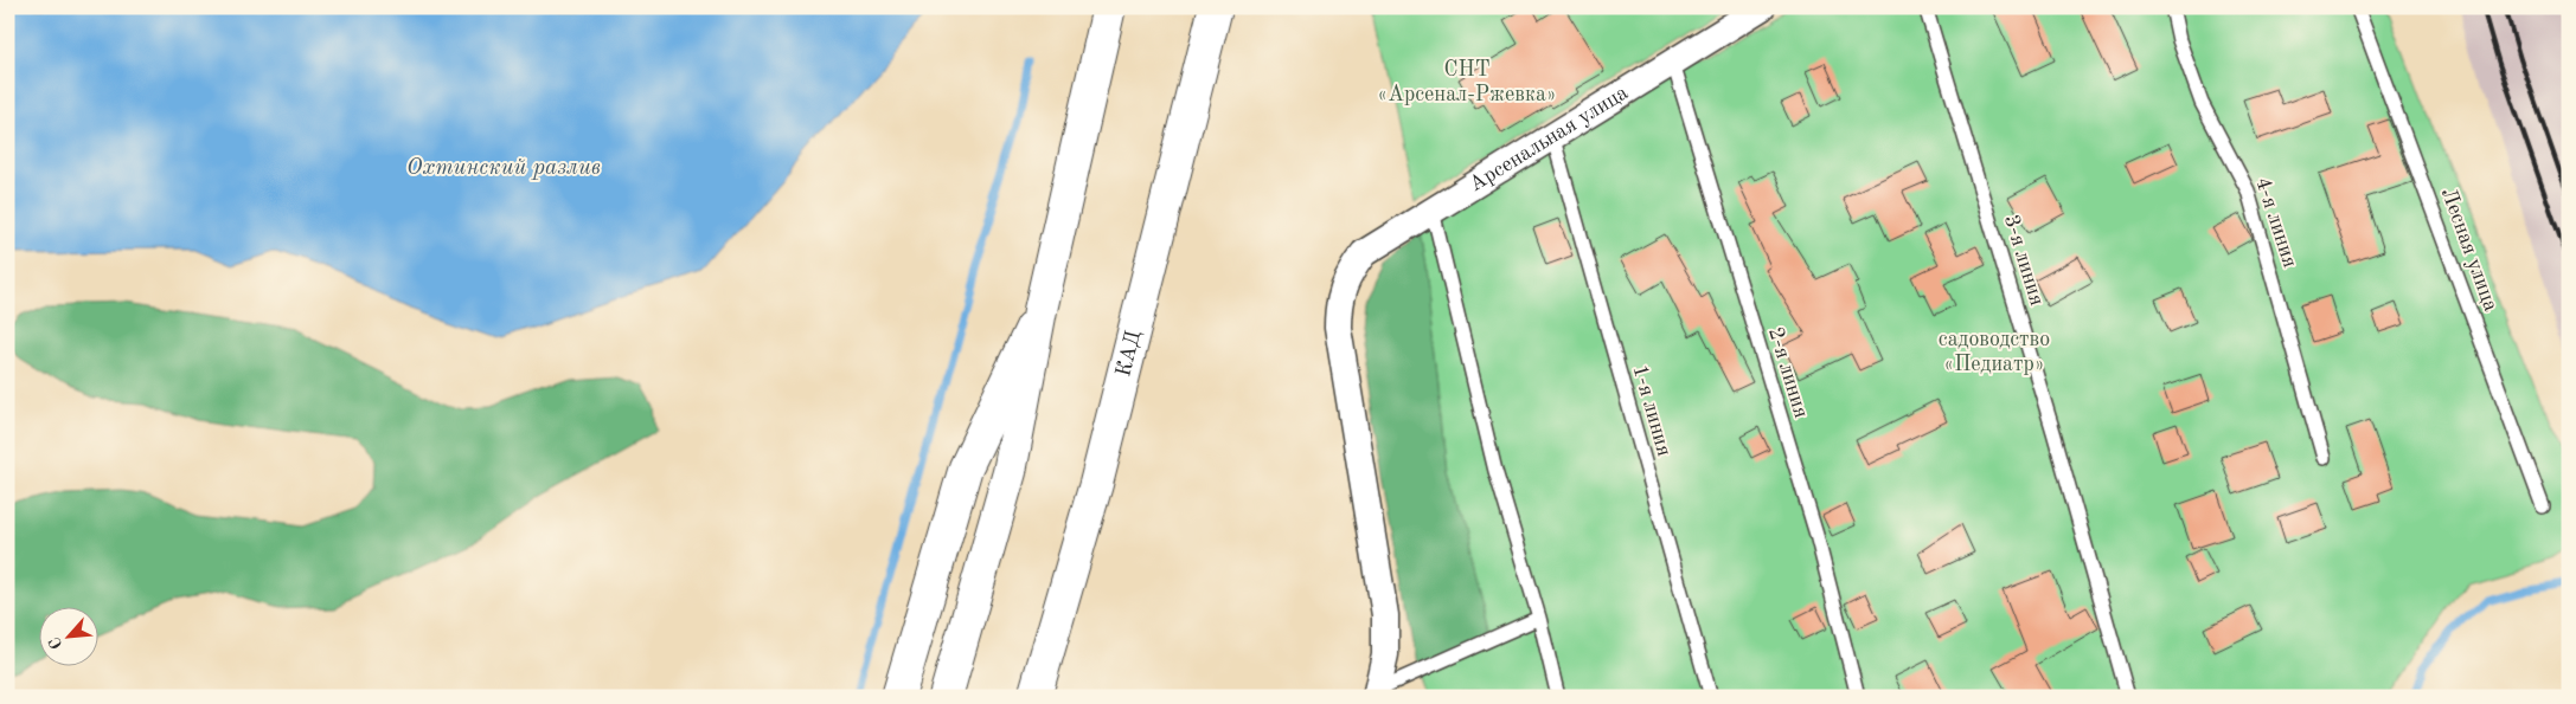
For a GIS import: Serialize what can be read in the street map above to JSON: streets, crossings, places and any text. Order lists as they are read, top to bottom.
{
  "streets": {
    "main road": ["КАД"],
    "street": ["Арсенальная улица"],
    "lane": [
      "4-я линия",
      "Лесная улица",
      "3-я линия",
      "2-я линия",
      "1-я линия"
    ]
  },
  "crossings": [
    ["Арсенальная улица", "2-я линия"],
    ["Арсенальная улица", "1-я линия"]
  ],
  "water": ["Охтинский разлив"],
  "parks": ["СНТ «Арсенал-Ржевка»", "садоводство «Педиатр»"],
  "north": "bottom left"
}
